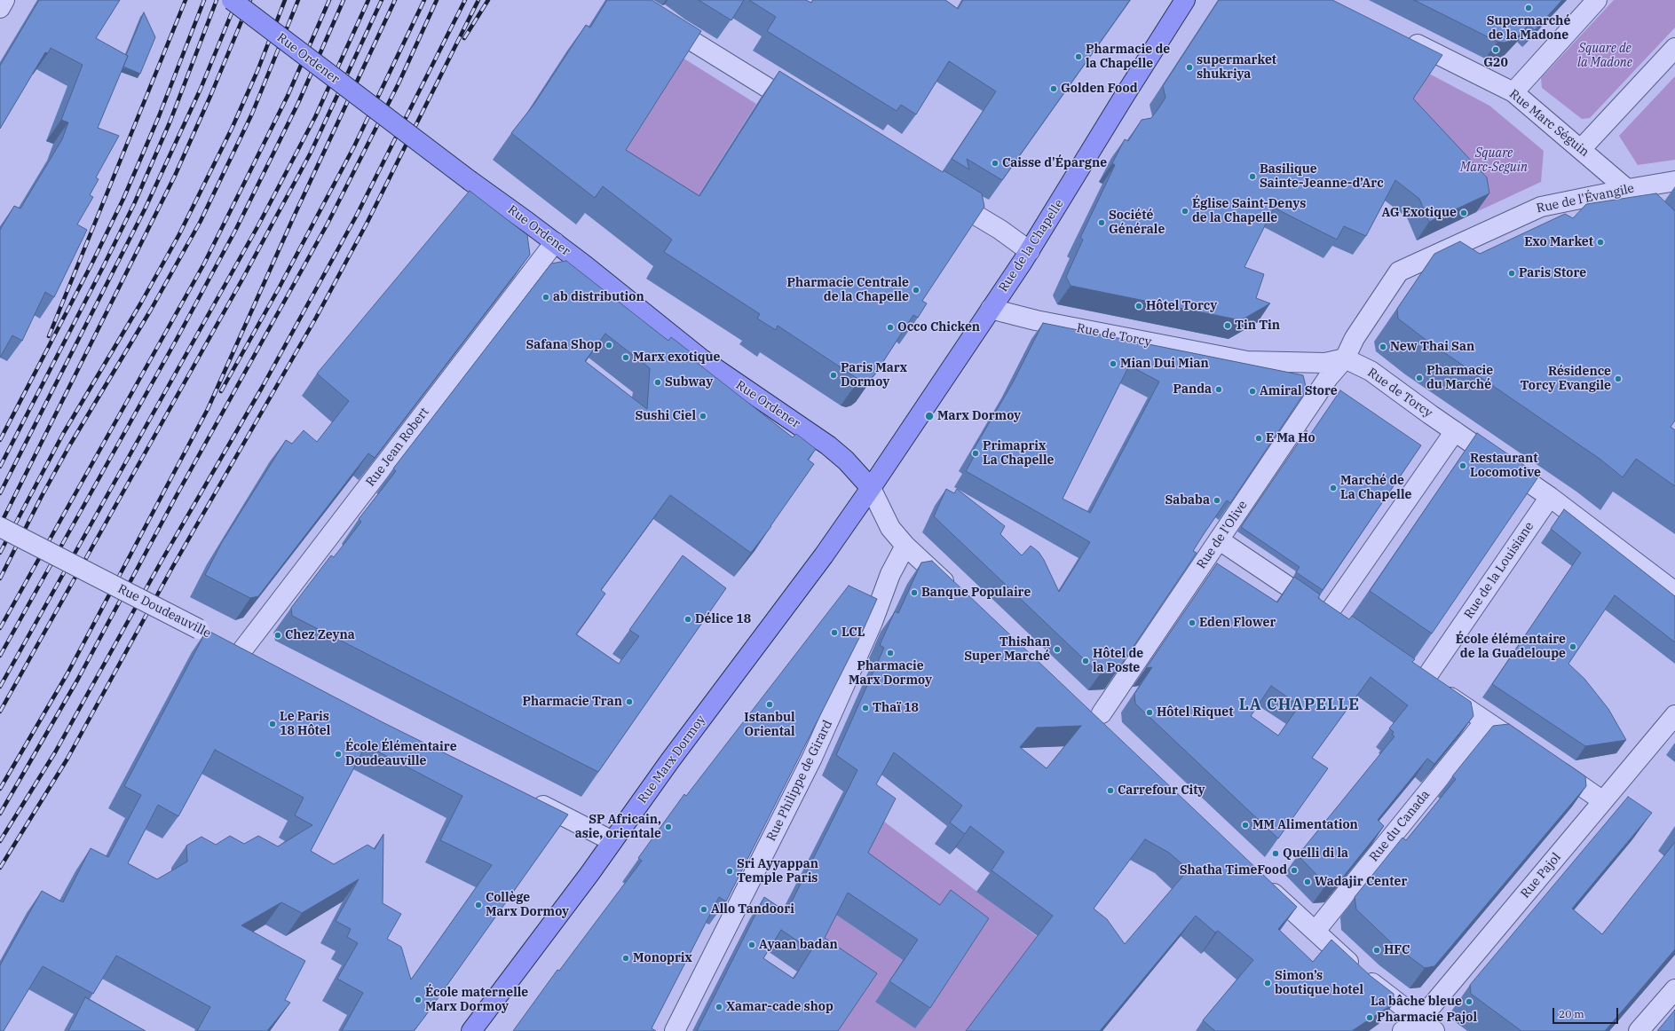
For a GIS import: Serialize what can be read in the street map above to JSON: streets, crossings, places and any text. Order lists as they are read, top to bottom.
{
  "streets": {
    "main road": ["Rue Ordener", "Rue de la Chapelle", "Rue Marx Dormoy"],
    "street": [
      "Rue Marc Séguin",
      "Rue de l'Évangile",
      "Rue de Torcy",
      "Rue Jean Robert",
      "Rue de l'Olive",
      "Rue de la Louisiane",
      "Rue Doudeauville",
      "Rue Philippe de Girard",
      "Rue du Canada",
      "Rue Pajol"
    ]
  },
  "crossings": [
    ["Rue Ordener", "Rue de la Chapelle"],
    ["Rue Ordener", "Rue Jean Robert"],
    ["Rue Ordener", "Rue Marx Dormoy"],
    ["Rue Marc Séguin", "Rue de l'Évangile"],
    ["Rue de l'Évangile", "Rue de Torcy"],
    ["Rue de l'Évangile", "Rue de l'Olive"],
    ["Rue de la Chapelle", "Rue de Torcy"],
    ["Rue de la Chapelle", "Rue Marx Dormoy"],
    ["Rue de Torcy", "Rue de l'Olive"],
    ["Rue de Torcy", "Rue de la Louisiane"],
    ["Rue Jean Robert", "Rue Doudeauville"],
    ["Rue de la Louisiane", "Rue du Canada"]
  ],
  "districts": ["LA CHAPELLE"],
  "parks": ["Square de la Madone", "Square Marc-Seguin"],
  "places": [
    "Supermarché de la Madone",
    "G20",
    "Pharmacie de la Chapelle",
    "supermarket shukriya",
    "Golden Food",
    "Caisse d'Épargne",
    "Basilique Sainte-Jeanne-d’Arc",
    "Église Saint-Denys de la Chapelle",
    "AG Exotique",
    "Société Générale",
    "Exo Market",
    "Paris Store",
    "Pharmacie Centrale de la Chapelle",
    "ab distribution",
    "Hôtel Torcy",
    "Tin Tin",
    "Occo Chicken",
    "Safana Shop",
    "New Thai San",
    "Marx exotique",
    "Mian Dui Mian",
    "Paris Marx Dormoy",
    "Pharmacie du Marché",
    "Résidence Torcy Evangile",
    "Subway",
    "Panda",
    "Amiral Store",
    "Sushi Ciel",
    "Marx Dormoy",
    "E Ma Ho",
    "Primaprix La Chapelle",
    "Restaurant Locomotive",
    "Marché de La Chapelle",
    "Sababa",
    "Banque Populaire",
    "Délice 18",
    "Eden Flower",
    "LCL",
    "Chez Zeyna",
    "École élémentaire de la Guadeloupe",
    "Thishan Super Marché",
    "Pharmacie Marx Dormoy",
    "Hôtel de la Poste",
    "Pharmacie Tran",
    "Istanbul Oriental",
    "Thaï 18",
    "Hôtel Riquet",
    "Le Paris 18 Hôtel",
    "École Élémentaire Doudeauville",
    "Carrefour City",
    "MM Alimentation",
    "SP Africain, asie, orientale",
    "Quelli di la",
    "Shatha TimeFood",
    "Sri Ayyappan Temple Paris",
    "Wadajir Center",
    "Collège Marx Dormoy",
    "Allo Tandoori",
    "Ayaan badan",
    "HFC",
    "Monoprix",
    "Simon’s boutique hotel",
    "École maternelle Marx Dormoy",
    "La bâche bleue",
    "Xamar-cade shop",
    "Pharmacie Pajol"
  ],
  "scale_bar": "20 m"
}
